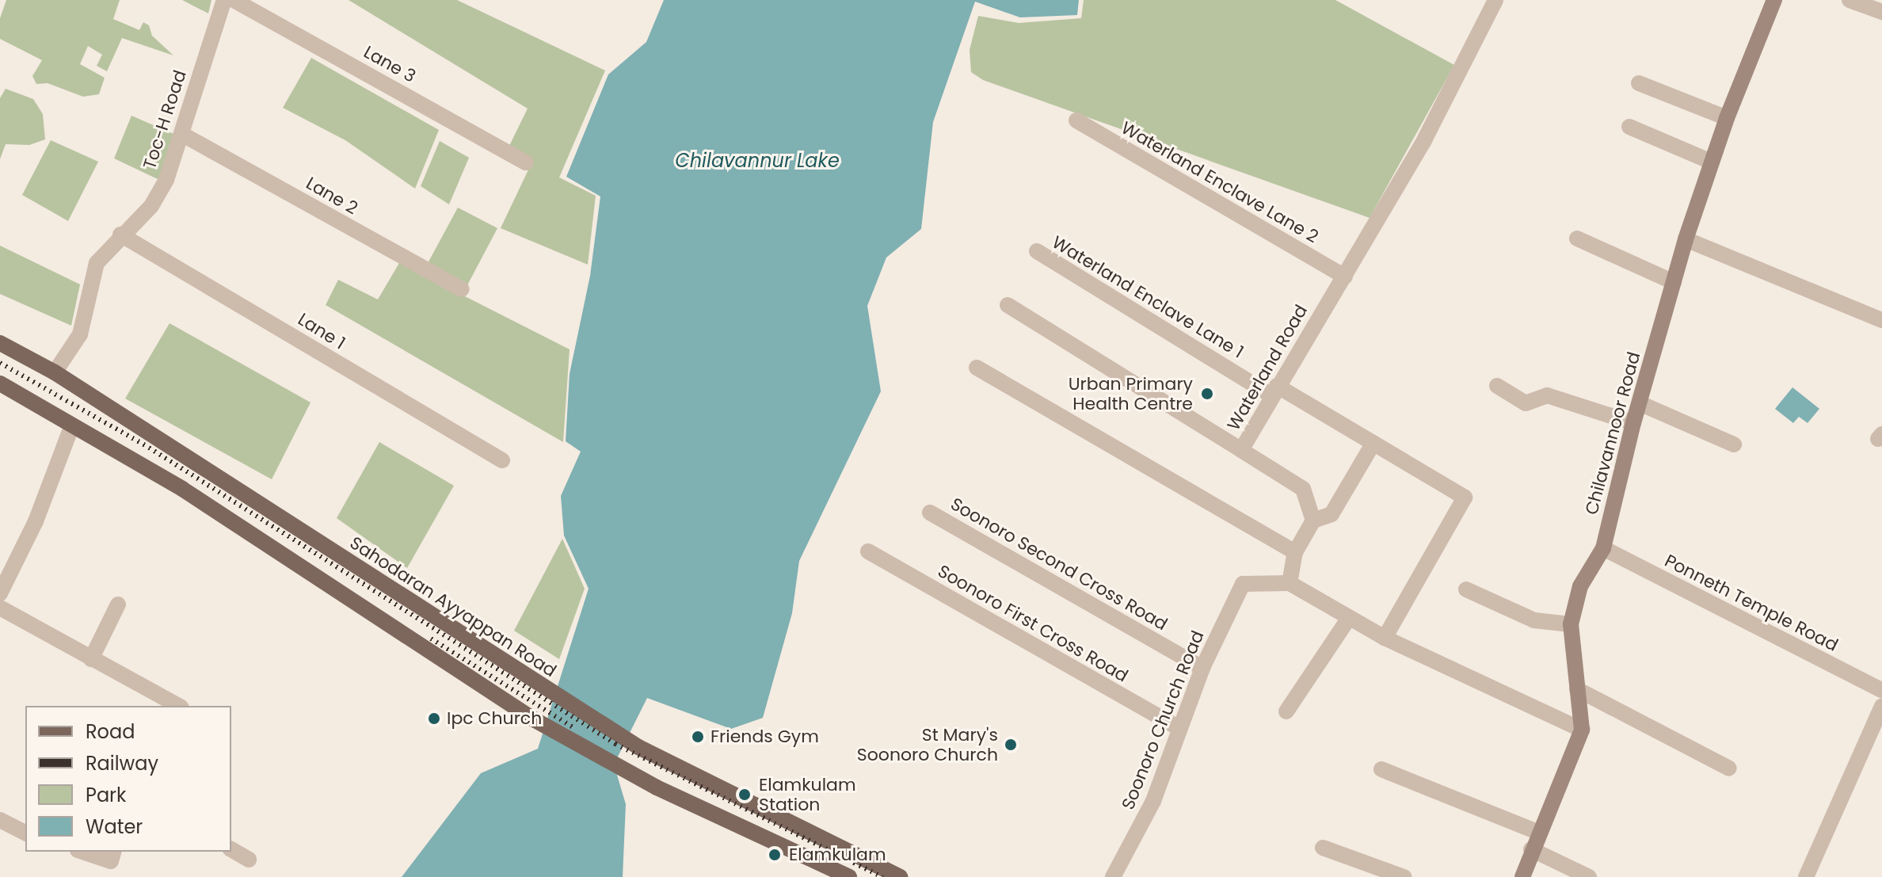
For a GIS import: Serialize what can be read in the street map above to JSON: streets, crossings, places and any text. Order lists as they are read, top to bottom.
{
  "streets": {
    "main road": ["Sahodaran Ayyappan Road"],
    "street": [
      "Lane 3",
      "Toc-H Road",
      "Waterland Enclave Lane 2",
      "Lane 2",
      "Waterland Enclave Lane 1",
      "Lane 1",
      "Waterland Road",
      "Chilavannoor Road",
      "Soonoro Second Cross Road",
      "Ponneth Temple Road",
      "Soonoro First Cross Road",
      "Soonoro Church Road"
    ]
  },
  "crossings": [
    ["Toc-H Road", "Lane 2"],
    ["Toc-H Road", "Lane 1"],
    ["Toc-H Road", "Sahodaran Ayyappan Road"],
    ["Waterland Enclave Lane 2", "Waterland Road"],
    ["Waterland Enclave Lane 1", "Waterland Road"],
    ["Chilavannoor Road", "Ponneth Temple Road"],
    ["Soonoro Second Cross Road", "Soonoro Church Road"],
    ["Soonoro First Cross Road", "Soonoro Church Road"]
  ],
  "water": ["Chilavannur Lake"],
  "places": [
    "Urban Primary Health Centre",
    "Ipc Church",
    "Friends Gym",
    "St Mary's Soonoro Church",
    "Elamkulam Station",
    "Elamkulam"
  ],
  "legend": [
    "Road",
    "Railway",
    "Park",
    "Water"
  ]
}
